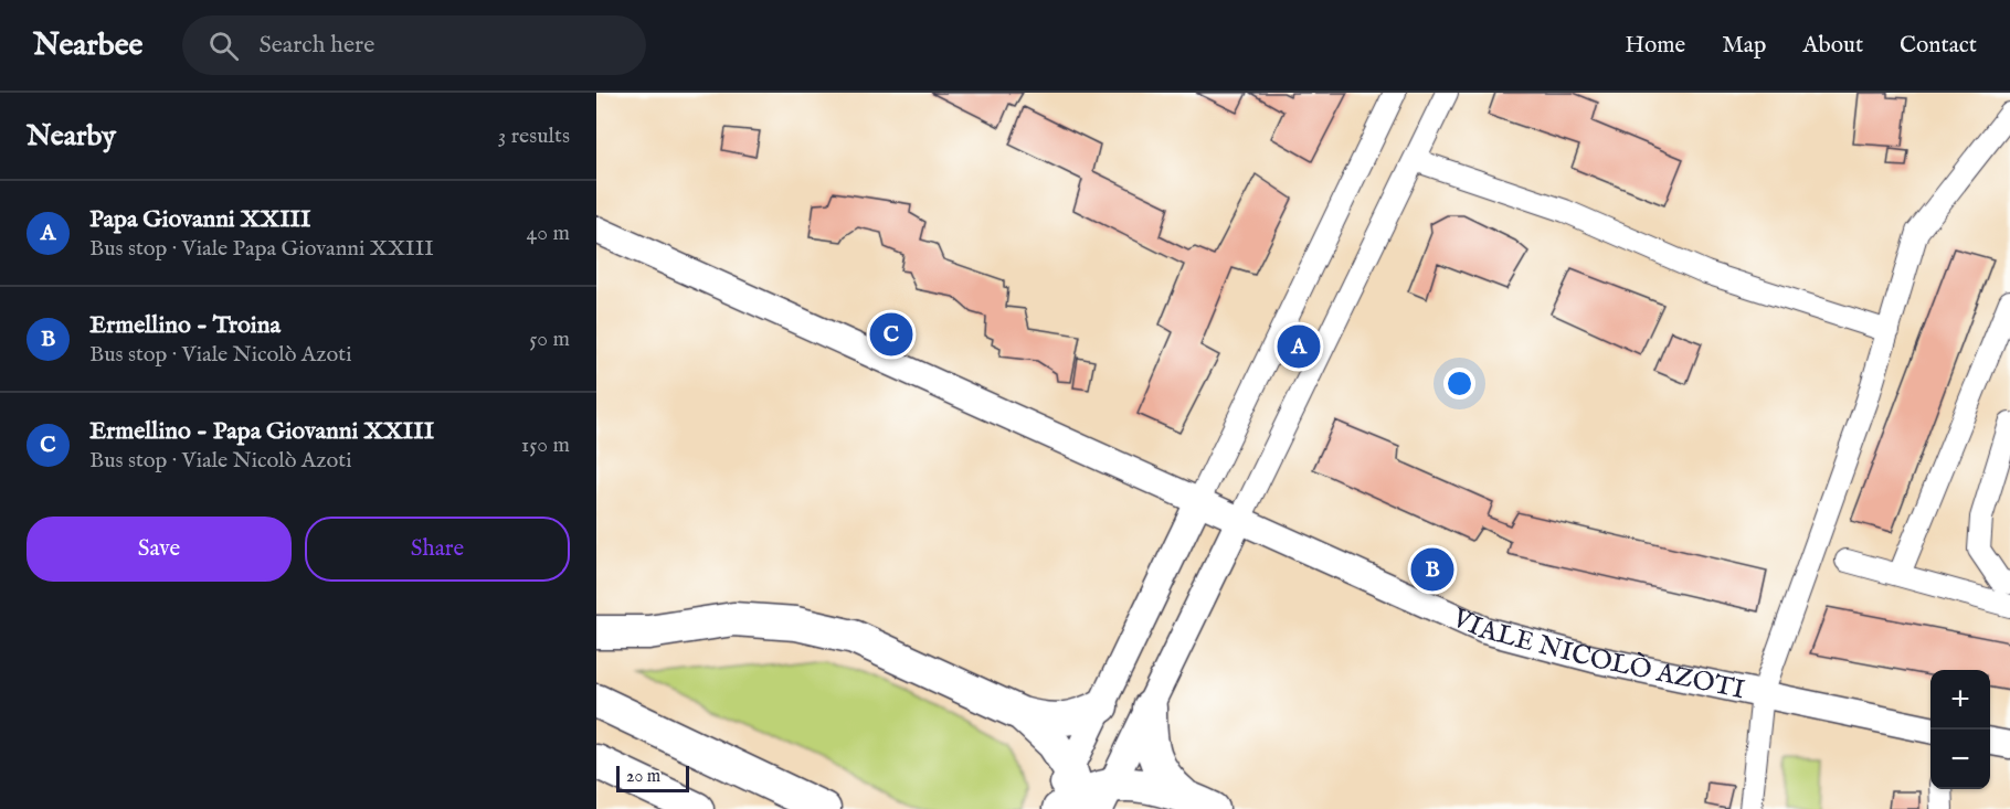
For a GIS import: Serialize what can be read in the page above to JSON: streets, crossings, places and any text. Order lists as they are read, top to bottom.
{
  "streets": {
    "street": ["VIALE NICOLÒ AZOTI"]
  },
  "scale_bar": "20 m",
  "page": {
    "header": "Nearbee",
    "search": "Search here",
    "nav": [
      "Home",
      "Map",
      "About",
      "Contact"
    ],
    "heading": ["Nearby", "3 results"],
    "list": [
      {
        "mark": "A",
        "name": "Papa Giovanni XXIII",
        "note": "Bus stop · Viale Papa Giovanni XXIII",
        "value": "40 m"
      },
      {
        "mark": "B",
        "name": "Ermellino - Troina",
        "note": "Bus stop · Viale Nicolò Azoti",
        "value": "50 m"
      },
      {
        "mark": "C",
        "name": "Ermellino - Papa Giovanni XXIII",
        "note": "Bus stop · Viale Nicolò Azoti",
        "value": "150 m"
      }
    ],
    "pins": ["C", "A", "B"],
    "buttons": ["Save", "Share"],
    "map_buttons": ["+", "−"],
    "scale": "20 m"
  }
}
